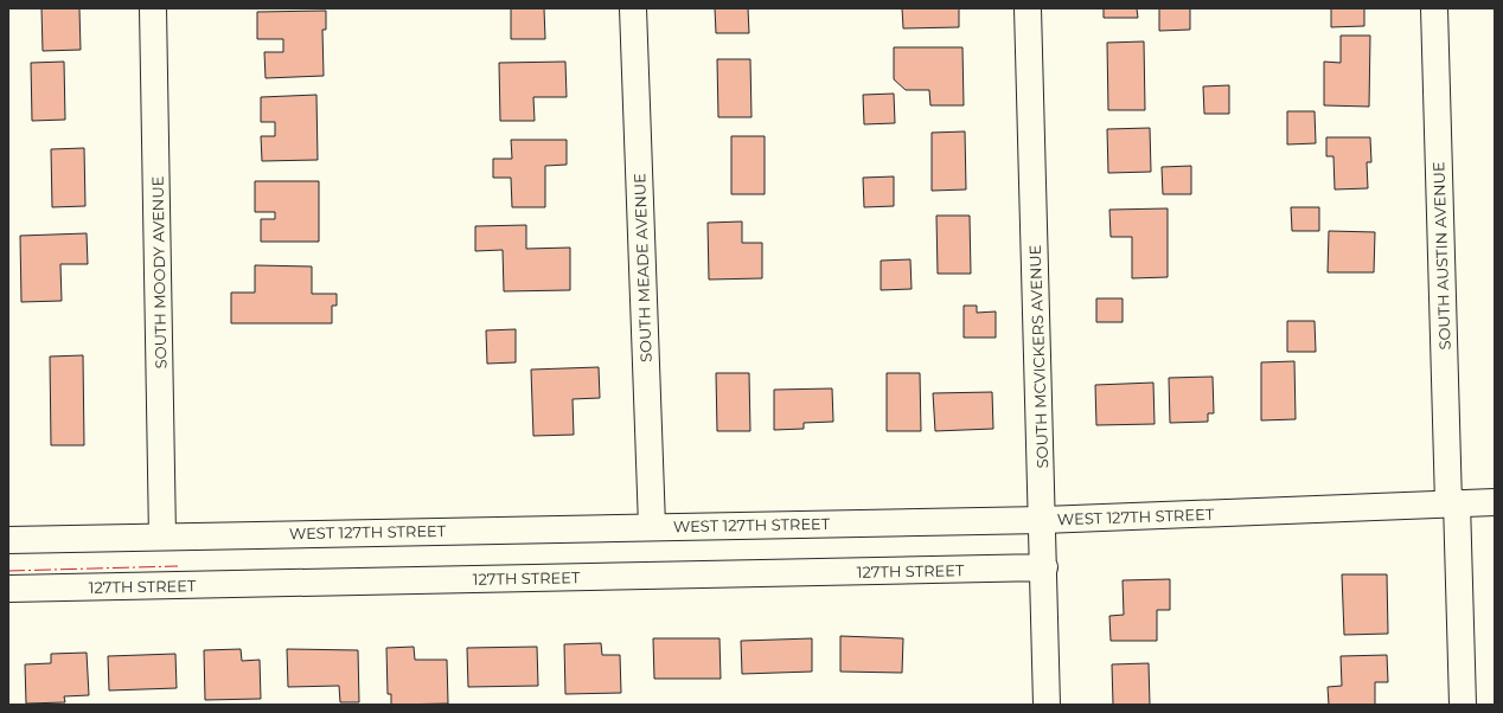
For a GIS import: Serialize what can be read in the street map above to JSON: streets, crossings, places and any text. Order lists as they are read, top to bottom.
{
  "streets": {
    "street": [
      "SOUTH AUSTIN AVENUE",
      "SOUTH MEADE AVENUE",
      "SOUTH MOODY AVENUE",
      "SOUTH MCVICKERS AVENUE",
      "WEST 127TH STREET",
      "127TH STREET"
    ]
  },
  "crossings": [
    ["SOUTH AUSTIN AVENUE", "WEST 127TH STREET"],
    ["SOUTH MEADE AVENUE", "WEST 127TH STREET"],
    ["SOUTH MOODY AVENUE", "WEST 127TH STREET"],
    ["SOUTH MCVICKERS AVENUE", "WEST 127TH STREET"],
    ["SOUTH MCVICKERS AVENUE", "127TH STREET"]
  ]
}
